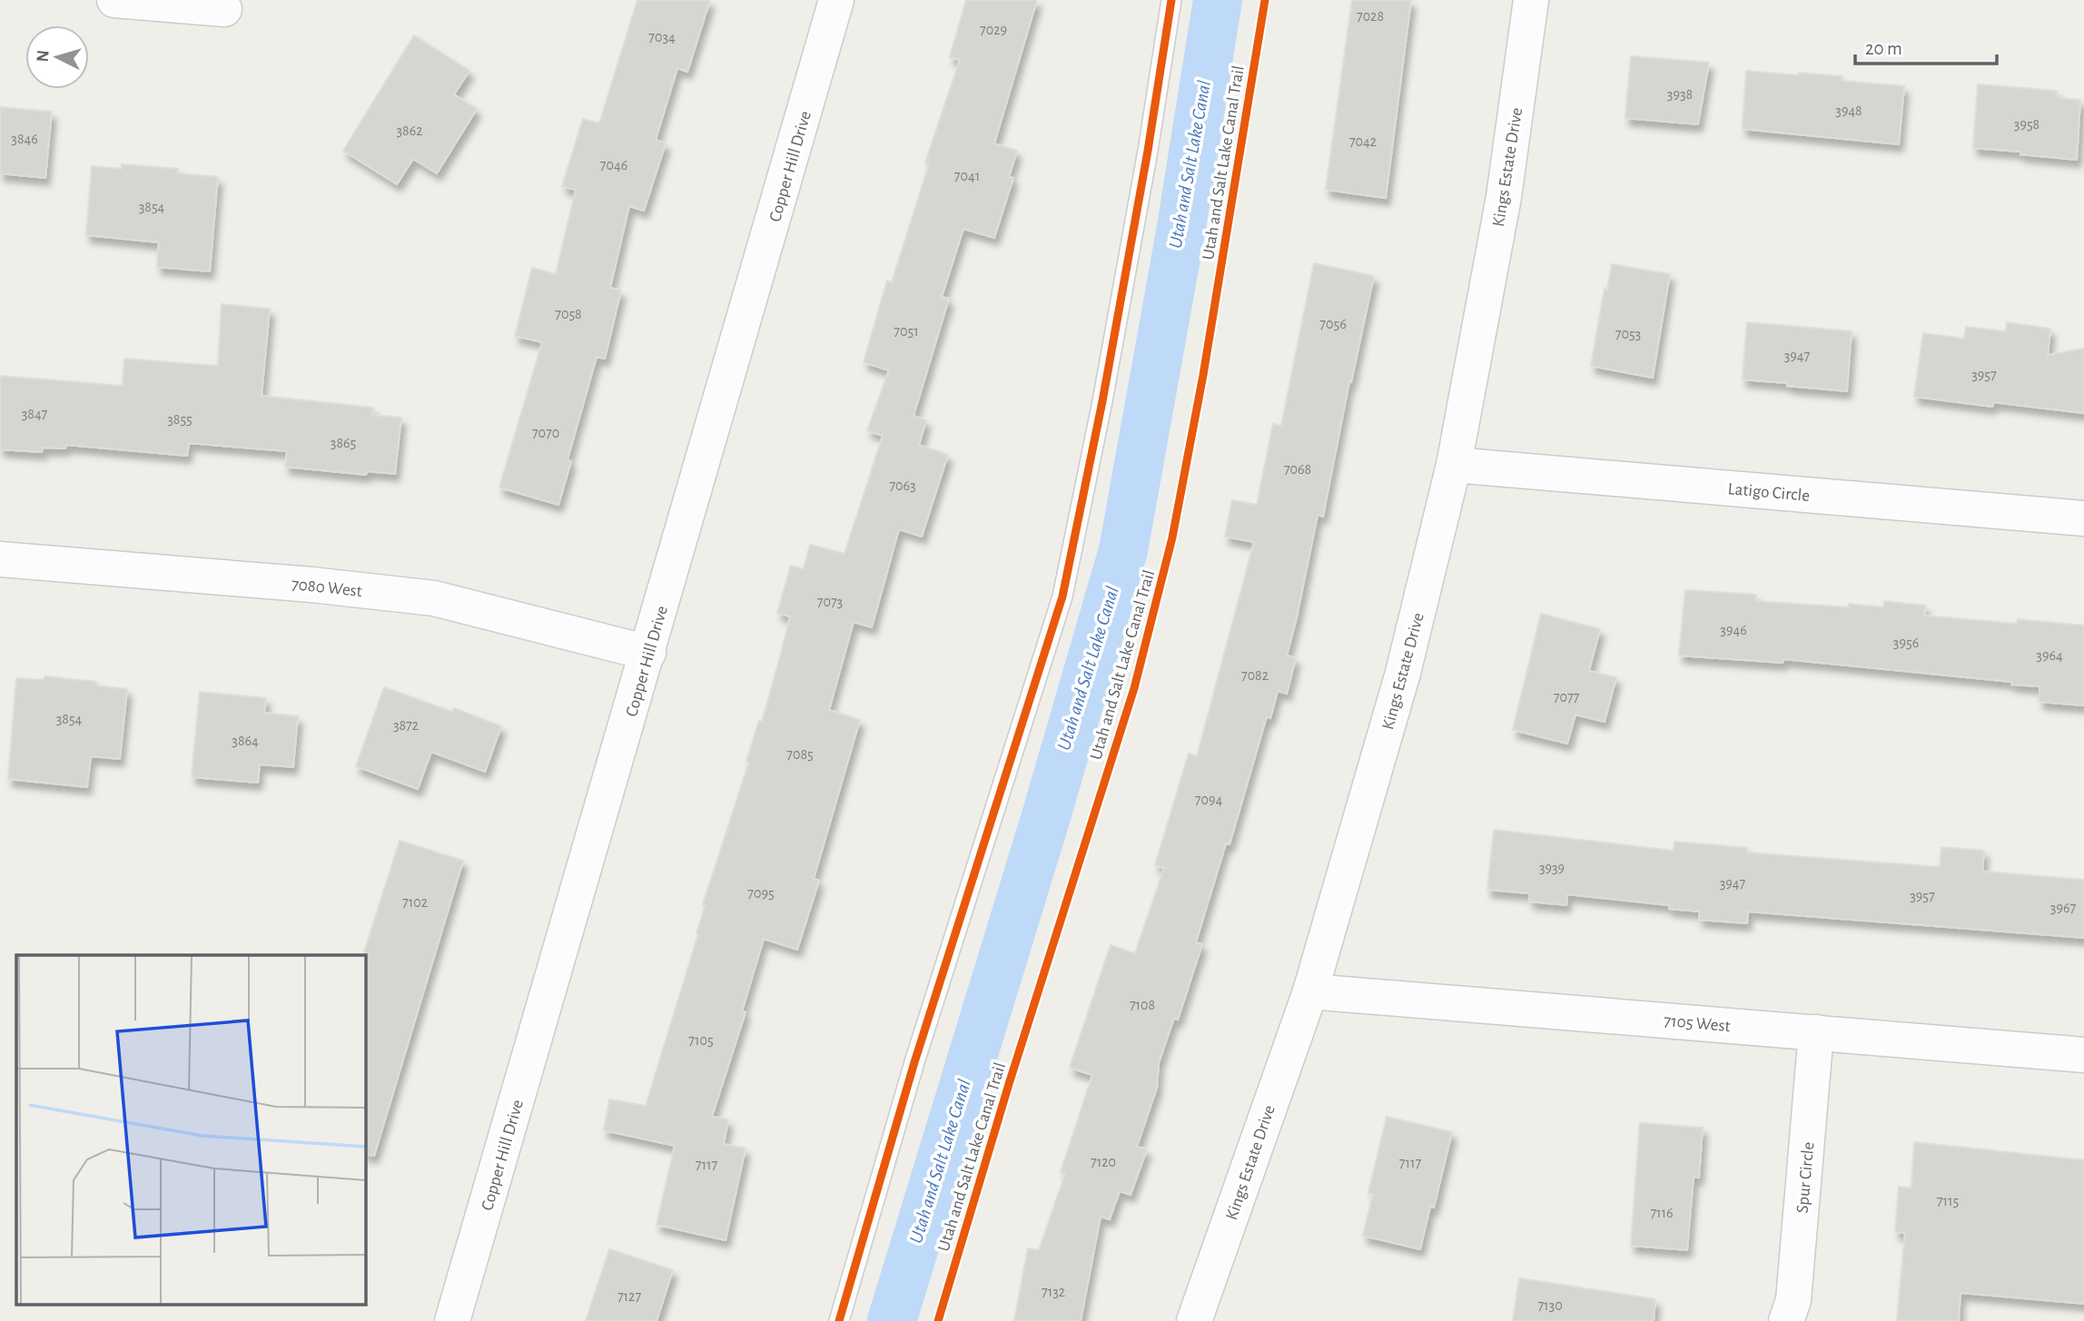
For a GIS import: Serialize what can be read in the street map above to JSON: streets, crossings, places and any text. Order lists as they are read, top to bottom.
{
  "streets": {
    "street": [
      "Copper Hill Drive",
      "Kings Estate Drive",
      "Latigo Circle",
      "7080 West",
      "7105 West",
      "Spur Circle"
    ],
    "cycle path": ["Utah and Salt Lake Canal Trail"]
  },
  "crossings": [
    ["Copper Hill Drive", "7080 West"],
    ["Kings Estate Drive", "Latigo Circle"],
    ["Kings Estate Drive", "7105 West"],
    ["7105 West", "Spur Circle"]
  ],
  "water": ["Utah and Salt Lake Canal"],
  "house_numbers": [
    "7028",
    "7029",
    "7034",
    "3938",
    "3948",
    "3958",
    "3862",
    "3846",
    "7042",
    "7046",
    "7041",
    "3854",
    "7058",
    "7056",
    "7051",
    "7053",
    "3947",
    "3957",
    "3847",
    "3855",
    "7070",
    "3865",
    "7068",
    "7063",
    "7073",
    "3946",
    "3956",
    "3964",
    "7082",
    "7077",
    "3854",
    "3872",
    "3864",
    "7085",
    "7094",
    "3939",
    "3947",
    "7095",
    "3957",
    "7102",
    "3967",
    "7108",
    "7105",
    "7120",
    "7117",
    "7117",
    "7115",
    "7116",
    "7132",
    "7127",
    "7130"
  ],
  "scale_bar": "20 m",
  "north": "left"
}
